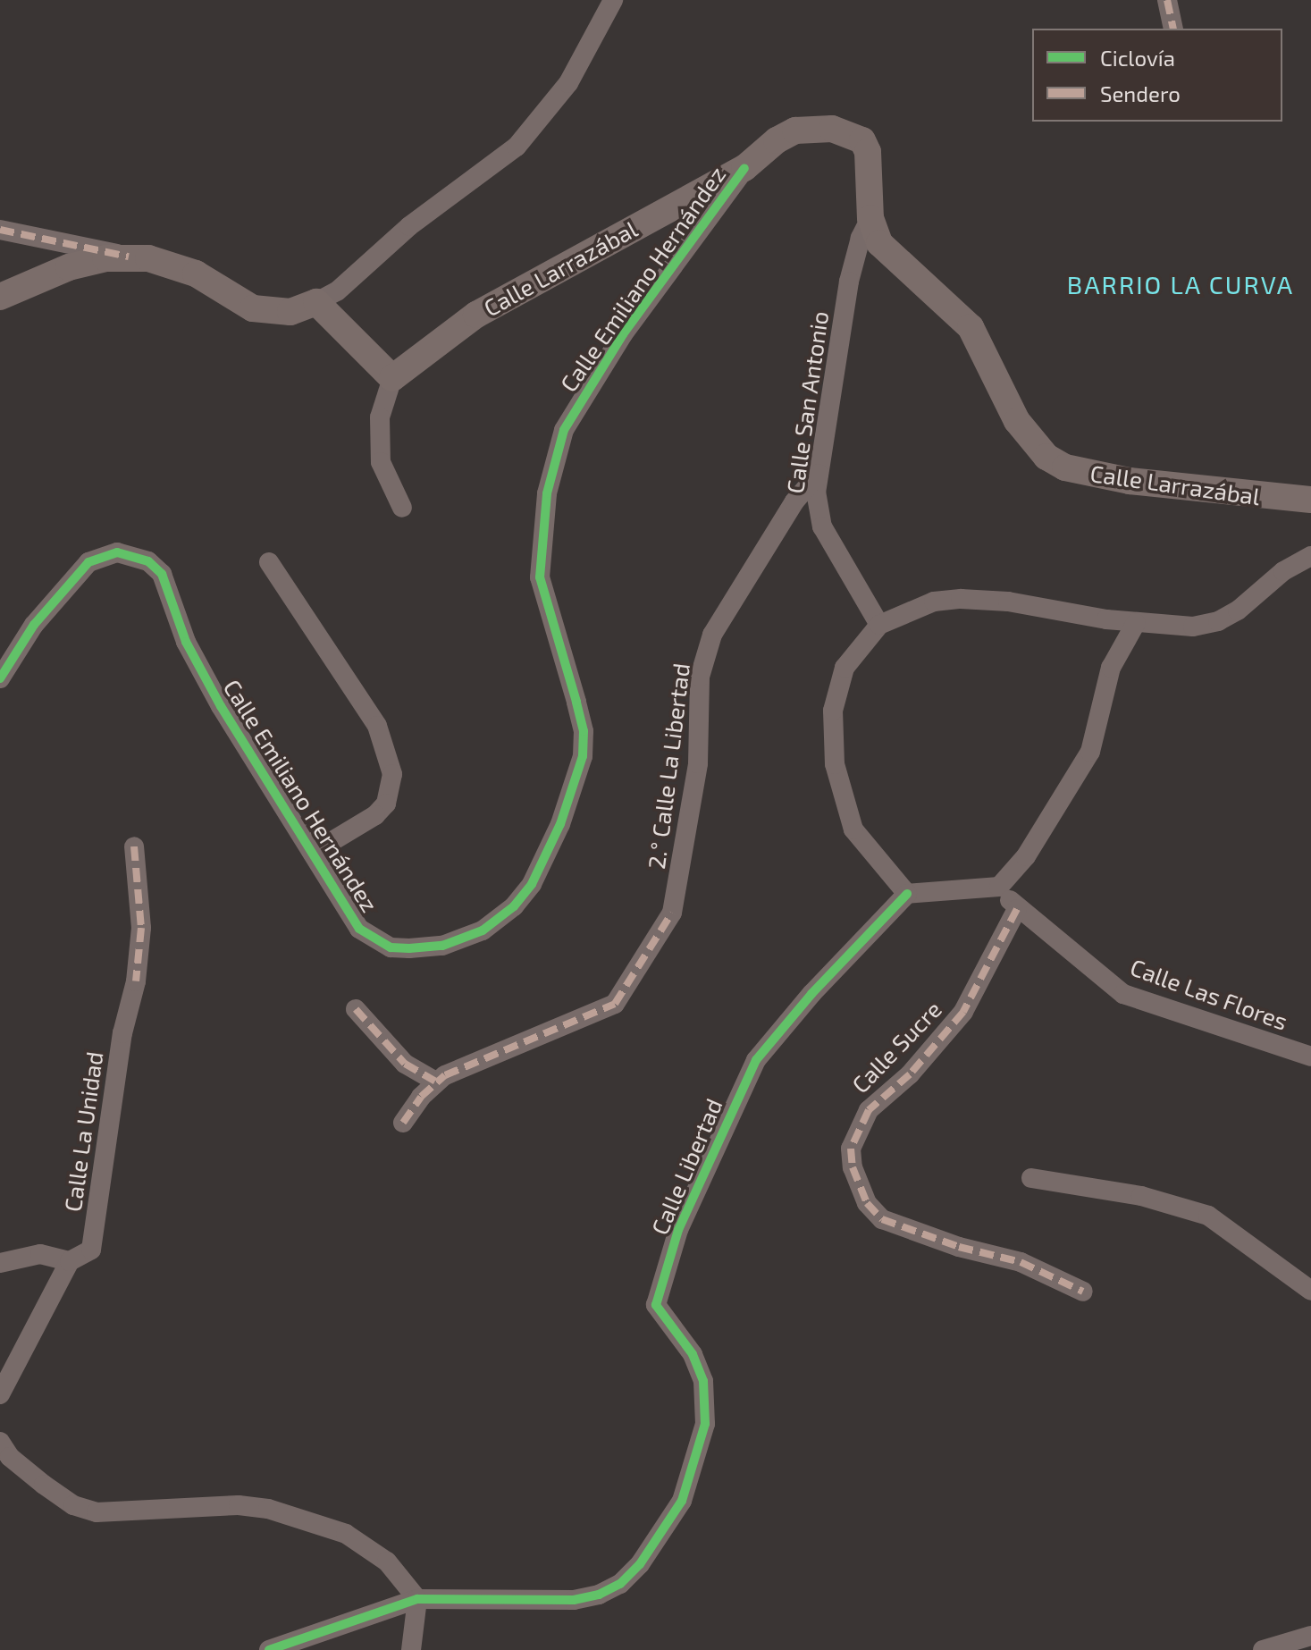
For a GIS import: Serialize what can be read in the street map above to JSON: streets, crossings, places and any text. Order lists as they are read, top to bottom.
{
  "streets": {
    "street": [
      "Calle Larrazábal",
      "Calle Emiliano Hernández",
      "Calle San Antonio",
      "2.° Calle La Libertad",
      "Calle Las Flores",
      "Calle Sucre",
      "Calle La Unidad",
      "Calle Libertad"
    ]
  },
  "crossings": [
    ["Calle Larrazábal", "Calle Emiliano Hernández"],
    ["Calle Larrazábal", "Calle San Antonio"],
    ["Calle San Antonio", "2.° Calle La Libertad"],
    ["Calle Las Flores", "Calle Sucre"]
  ],
  "districts": ["BARRIO LA CURVA"],
  "legend": ["Ciclovía", "Sendero"]
}
